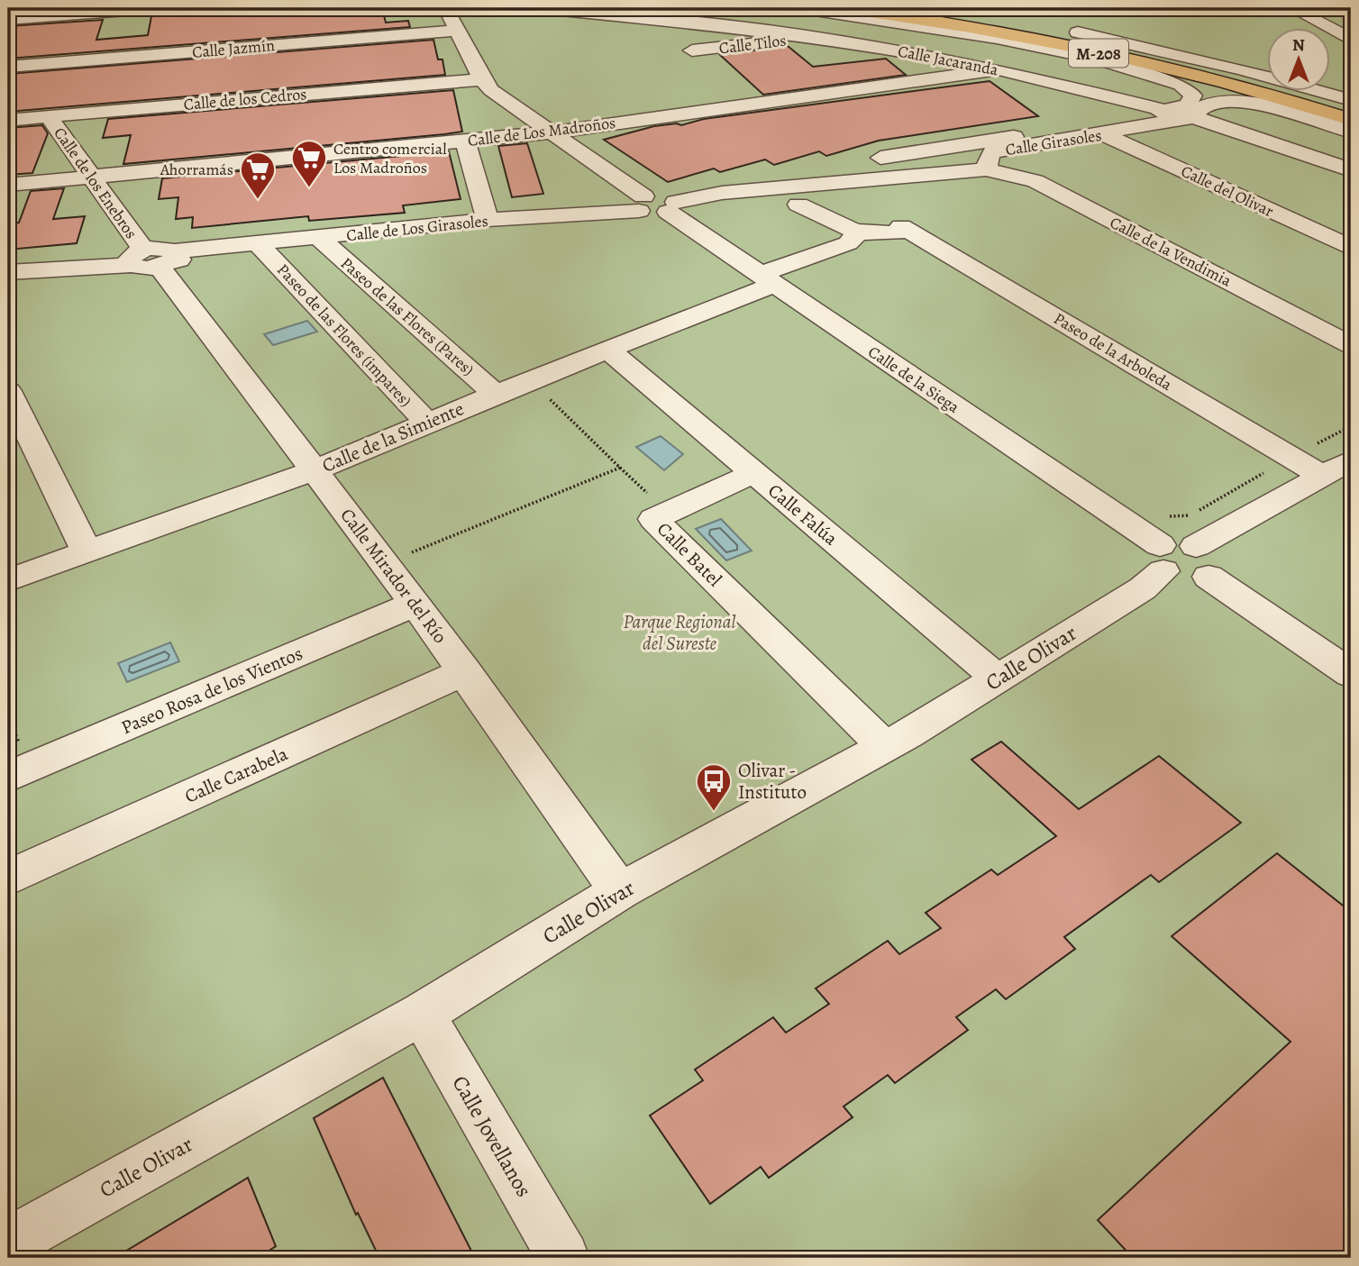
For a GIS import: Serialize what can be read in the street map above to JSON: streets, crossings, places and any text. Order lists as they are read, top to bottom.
{
  "streets": {
    "main road": ["M-208"],
    "street": [
      "Calle Tilos",
      "Calle Jazmín",
      "Calle Jacaranda",
      "Calle de los Cedros",
      "Calle de Los Madroños",
      "Calle Girasoles",
      "Calle de los Enebros",
      "Calle del Olivar",
      "Calle de Los Girasoles",
      "Calle de la Vendimia",
      "Paseo de las Flores (Pares)",
      "Paseo de las Flores (impares)",
      "Paseo de la Arboleda",
      "Calle de la Siega",
      "Calle de la Simiente",
      "Calle Falúa",
      "Calle Batel",
      "Calle Mirador del Río",
      "Calle Olivar",
      "Paseo Rosa de los Vientos",
      "Calle Carabela",
      "Calle Jovellanos"
    ]
  },
  "crossings": [
    ["Calle Tilos", "Calle Jacaranda"],
    ["Calle Jacaranda", "Calle de Los Madroños"],
    ["Calle Jacaranda", "Calle Girasoles"],
    ["Calle de los Cedros", "Calle de los Enebros"],
    ["Calle de Los Madroños", "Calle de los Enebros"],
    ["Calle Girasoles", "Calle del Olivar"],
    ["Calle Girasoles", "Calle de Los Girasoles"],
    ["Calle Girasoles", "Calle de la Vendimia"],
    ["Calle Girasoles", "Calle de la Siega"],
    ["Calle de los Enebros", "Calle de Los Girasoles"],
    ["Calle de los Enebros", "Calle Mirador del Río"],
    ["Calle de Los Girasoles", "Paseo de las Flores (Pares)"],
    ["Calle de Los Girasoles", "Paseo de las Flores (impares)"],
    ["Calle de Los Girasoles", "Calle de la Siega"],
    ["Calle de Los Girasoles", "Calle Mirador del Río"],
    ["Paseo de las Flores (Pares)", "Calle de la Simiente"],
    ["Paseo de las Flores (impares)", "Calle de la Simiente"],
    ["Paseo de la Arboleda", "Calle de la Simiente"],
    ["Calle de la Siega", "Calle de la Simiente"],
    ["Calle de la Siega", "Calle Olivar"],
    ["Calle de la Simiente", "Calle Falúa"],
    ["Calle de la Simiente", "Calle Mirador del Río"],
    ["Calle Falúa", "Calle Batel"],
    ["Calle Falúa", "Calle Olivar"],
    ["Calle Batel", "Calle Olivar"],
    ["Calle Mirador del Río", "Calle Olivar"],
    ["Calle Mirador del Río", "Paseo Rosa de los Vientos"],
    ["Calle Mirador del Río", "Calle Carabela"],
    ["Calle Olivar", "Calle Jovellanos"]
  ],
  "parks": ["Parque Regional del Sureste"],
  "places": {
    "supermarket": ["Centro comercial Los Madroños", "Ahorramás"],
    "bus stop": ["Olivar - Instituto"]
  },
  "north": "top"
}
